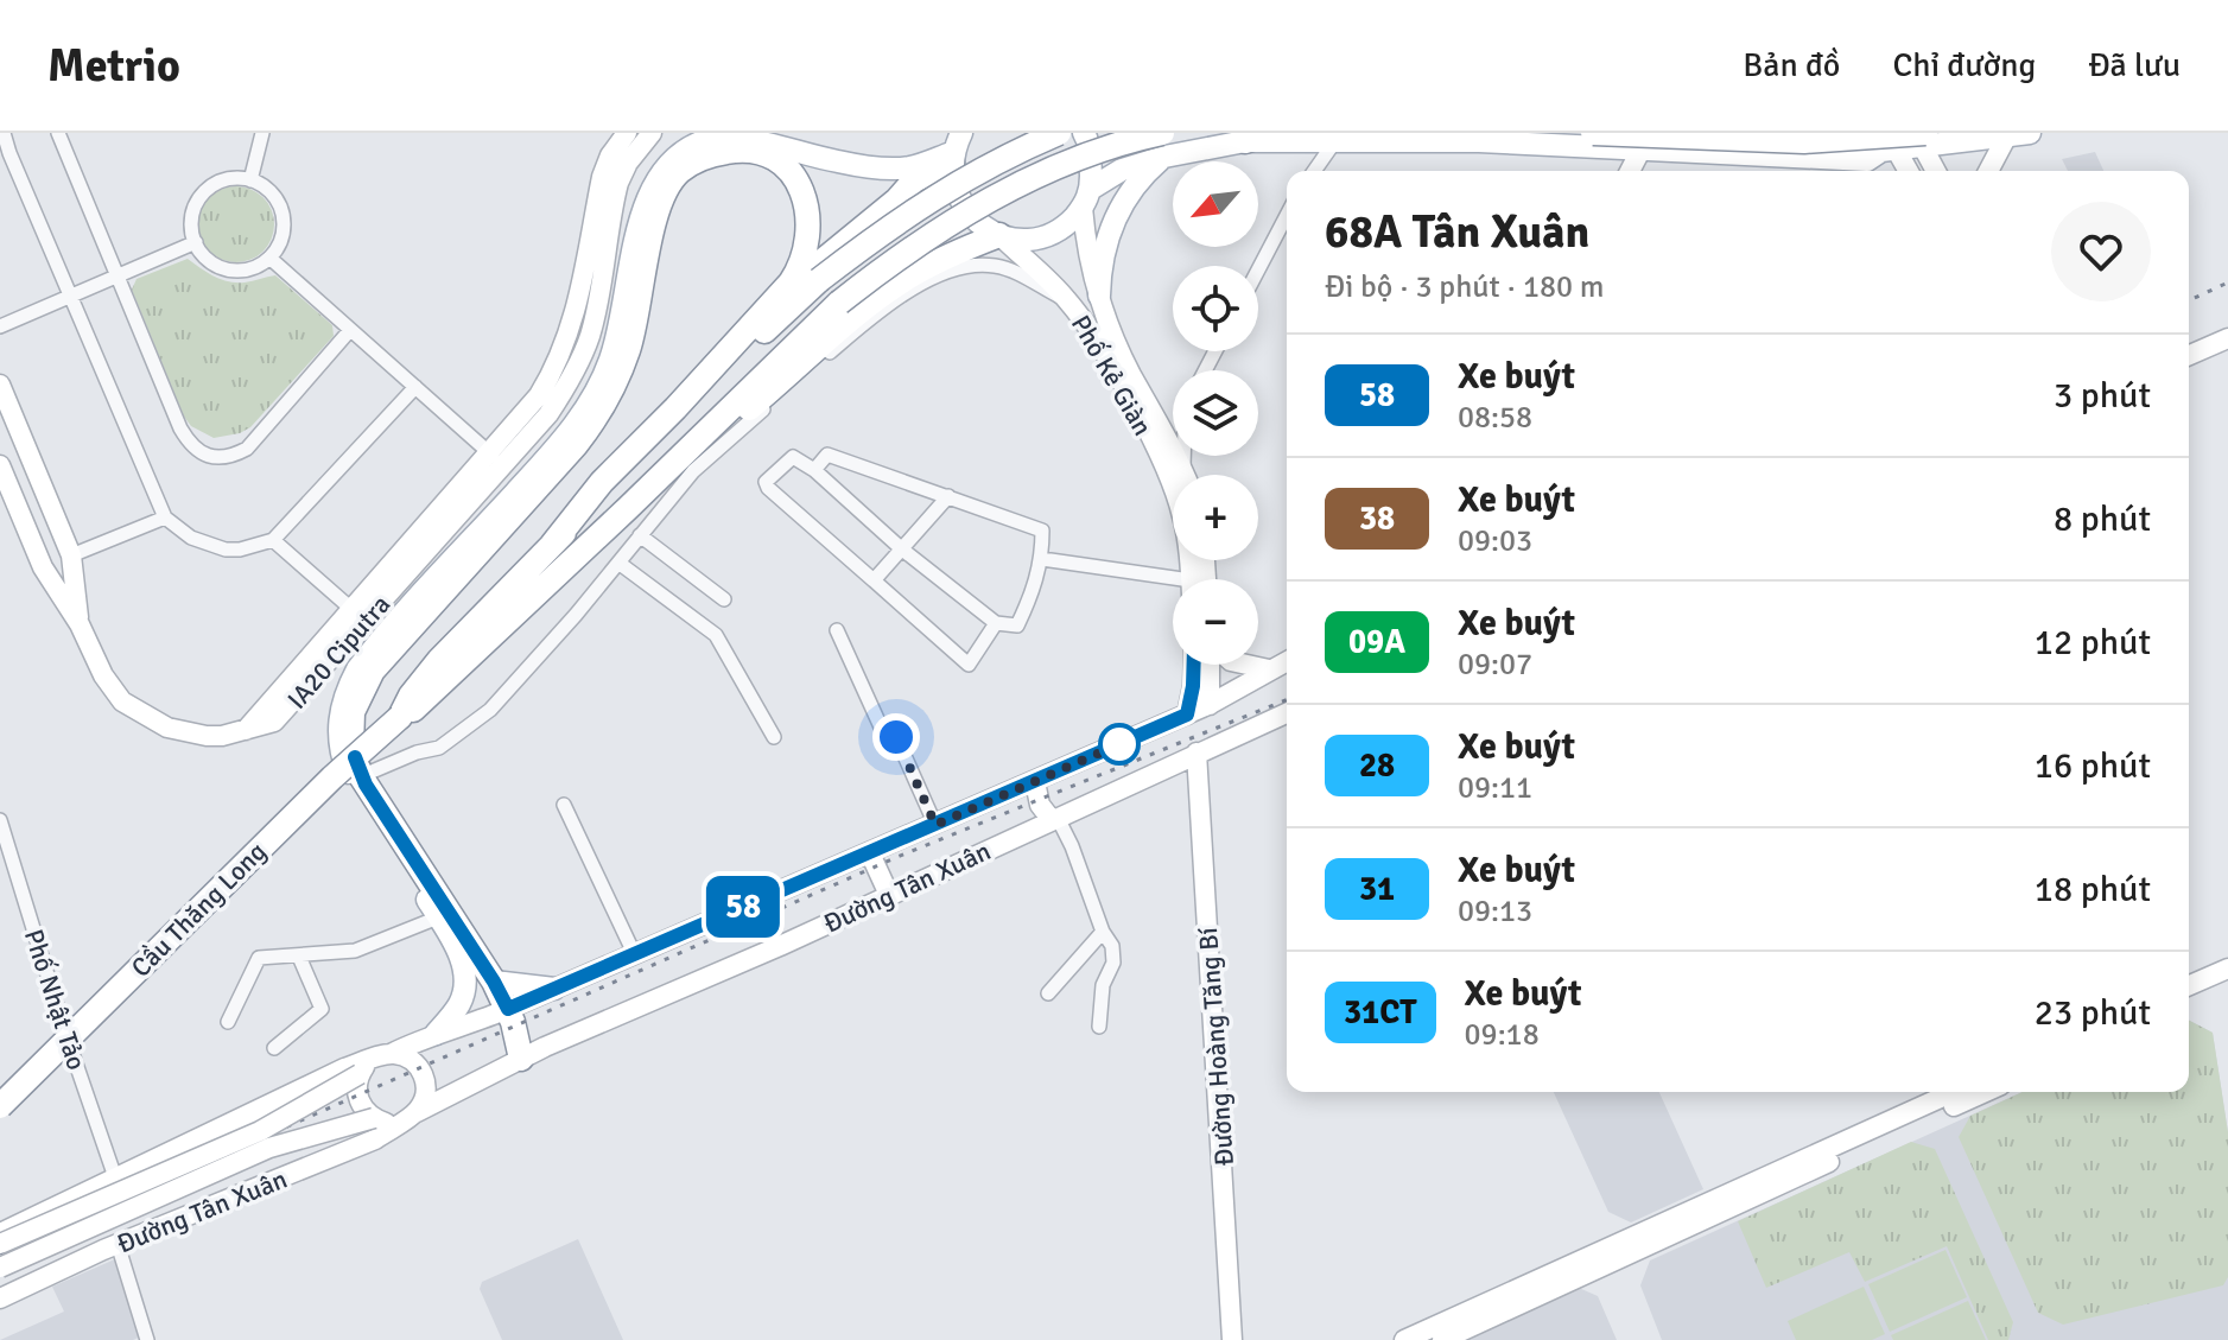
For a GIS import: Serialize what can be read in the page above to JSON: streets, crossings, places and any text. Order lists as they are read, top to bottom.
{
  "streets": {
    "highway": ["Cầu Thăng Long"],
    "main road": [
      "Phố Kẻ Giàn",
      "IA20 Ciputra",
      "Đường Tân Xuân",
      "Đường Hoàng Tăng Bí"
    ],
    "street": ["Phố Nhật Tảo"]
  },
  "crossings": [
    ["Đường Tân Xuân", "Phố Nhật Tảo"],
    ["Đường Tân Xuân", "Đường Hoàng Tăng Bí"]
  ],
  "lines": ["bus line 58"],
  "north": "bottom left",
  "page": {
    "header": "Metrio",
    "nav": ["Bản đồ", "Chỉ đường", "Đã lưu"],
    "on_map": "58",
    "map_buttons": ["+", "−"],
    "heading": ["68A Tân Xuân", "Đi bộ · 3 phút · 180 m"],
    "list": [
      {
        "mark": "58",
        "name": "Xe buýt",
        "note": "08:58",
        "value": "3 phút"
      },
      {
        "mark": "38",
        "name": "Xe buýt",
        "note": "09:03",
        "value": "8 phút"
      },
      {
        "mark": "09A",
        "name": "Xe buýt",
        "note": "09:07",
        "value": "12 phút"
      },
      {
        "mark": "28",
        "name": "Xe buýt",
        "note": "09:11",
        "value": "16 phút"
      },
      {
        "mark": "31",
        "name": "Xe buýt",
        "note": "09:13",
        "value": "18 phút"
      },
      {
        "mark": "31CT",
        "name": "Xe buýt",
        "note": "09:18",
        "value": "23 phút"
      }
    ]
  }
}
